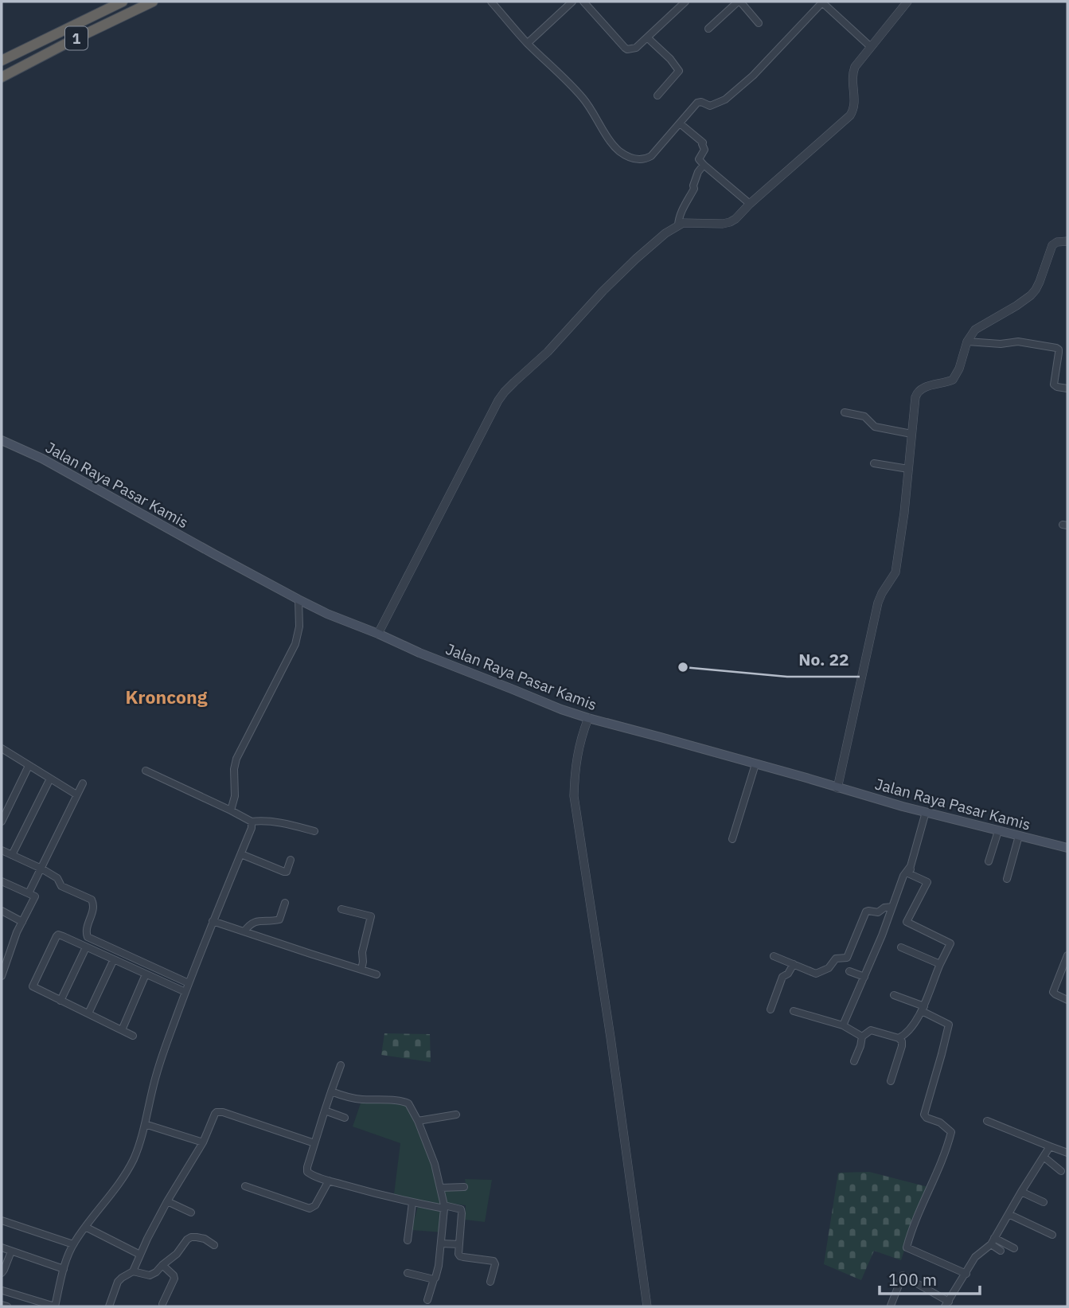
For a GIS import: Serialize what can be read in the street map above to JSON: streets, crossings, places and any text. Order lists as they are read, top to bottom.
{
  "streets": {
    "highway": ["1"],
    "main road": ["Jalan Raya Pasar Kamis"]
  },
  "districts": ["Kroncong"],
  "places": ["No. 22"],
  "scale_bar": "100 m"
}
